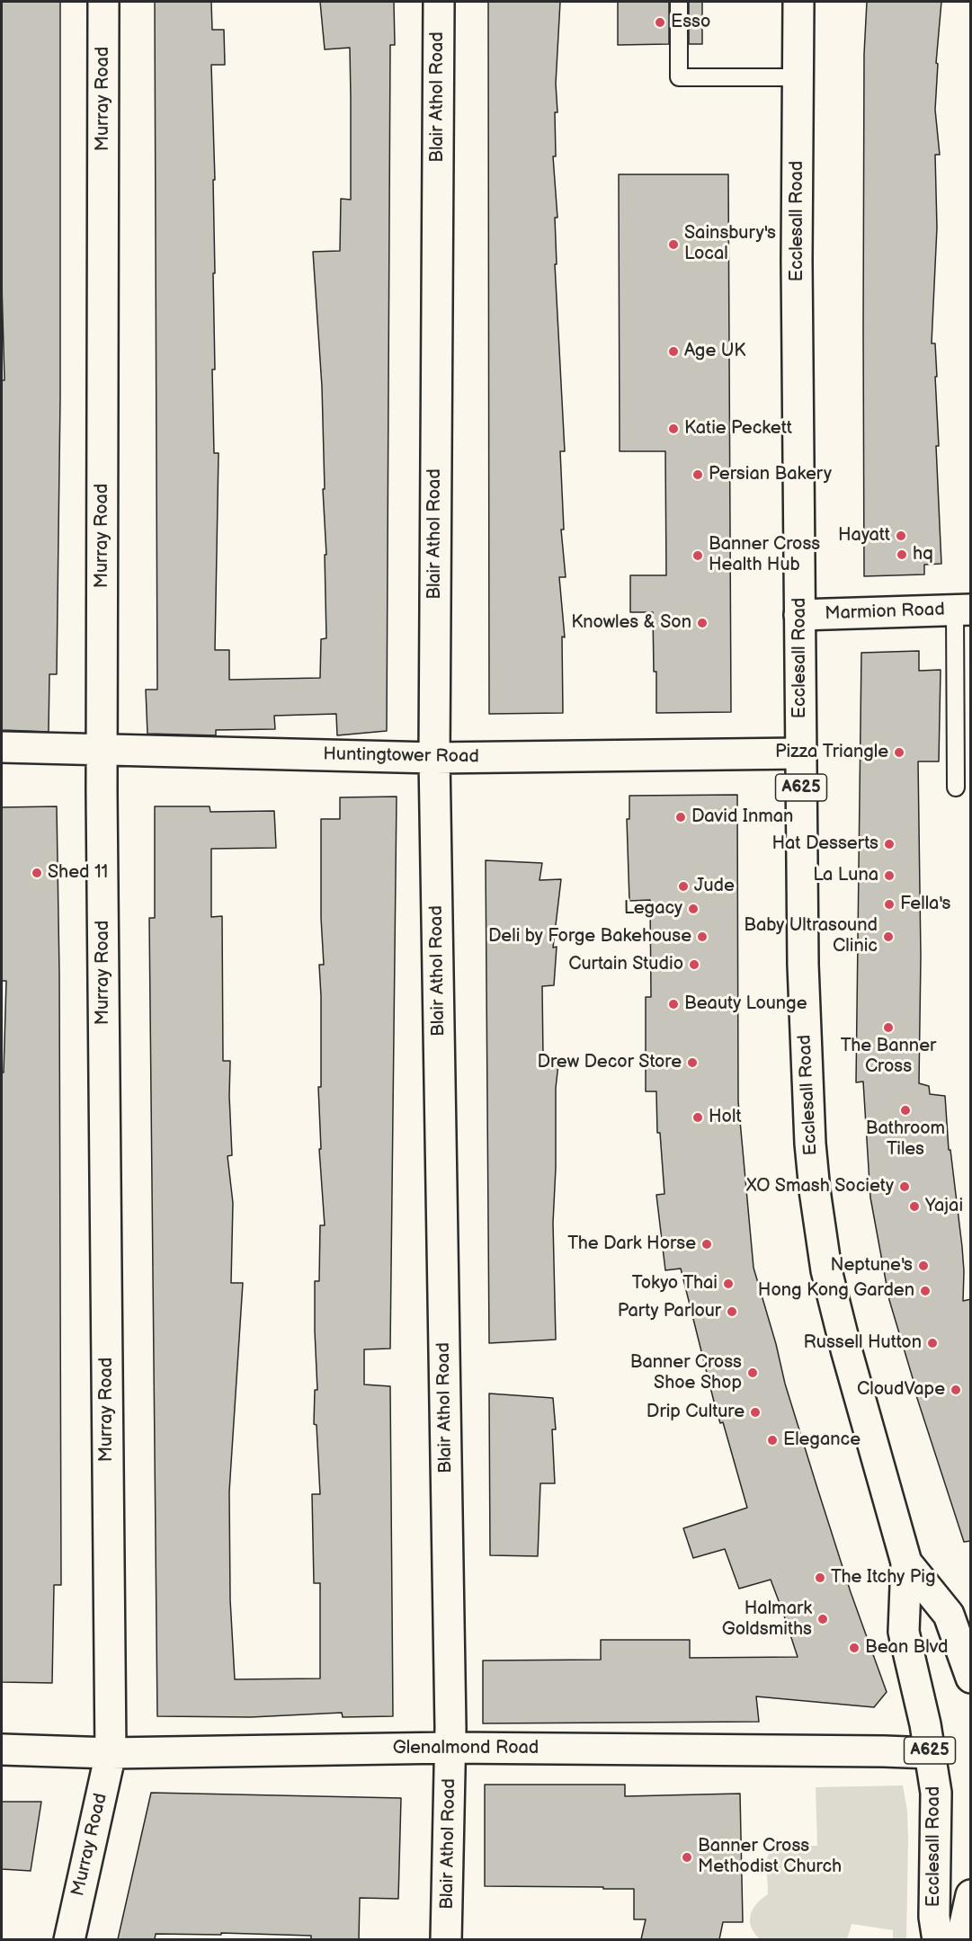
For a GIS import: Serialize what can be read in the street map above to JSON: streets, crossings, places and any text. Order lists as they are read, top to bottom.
{
  "streets": {
    "street": [
      "Blair Athol Road",
      "Murray Road",
      "Ecclesall Road",
      "Marmion Road",
      "Huntingtower Road",
      "A625",
      "Glenalmond Road"
    ]
  },
  "crossings": [
    ["Blair Athol Road", "Huntingtower Road"],
    ["Blair Athol Road", "Glenalmond Road"],
    ["Murray Road", "Huntingtower Road"],
    ["Murray Road", "Glenalmond Road"],
    ["Ecclesall Road", "Marmion Road"],
    ["Ecclesall Road", "Huntingtower Road"],
    ["Ecclesall Road", "Glenalmond Road"]
  ],
  "places": [
    "Esso",
    "Sainsbury's Local",
    "Age UK",
    "Katie Peckett",
    "Persian Bakery",
    "Hayatt",
    "hq",
    "Banner Cross Health Hub",
    "Knowles & Son",
    "Pizza Triangle",
    "David Inman",
    "Hat Desserts",
    "Shed 11",
    "La Luna",
    "Jude",
    "Fella's",
    "Legacy",
    "Deli by Forge Bakehouse",
    "Baby Ultrasound Clinic",
    "Curtain Studio",
    "Beauty Lounge",
    "The Banner Cross",
    "Drew Decor Store",
    "Bathroom Tiles",
    "Holt",
    "XO Smash Society",
    "Yajai",
    "The Dark Horse",
    "Neptune's",
    "Tokyo Thai",
    "Hong Kong Garden",
    "Party Parlour",
    "Russell Hutton",
    "Banner Cross Shoe Shop",
    "CloudVape",
    "Drip Culture",
    "Elegance",
    "The Itchy Pig",
    "Halmark Goldsmiths",
    "Bean Blvd",
    "Banner Cross Methodist Church"
  ]
}
